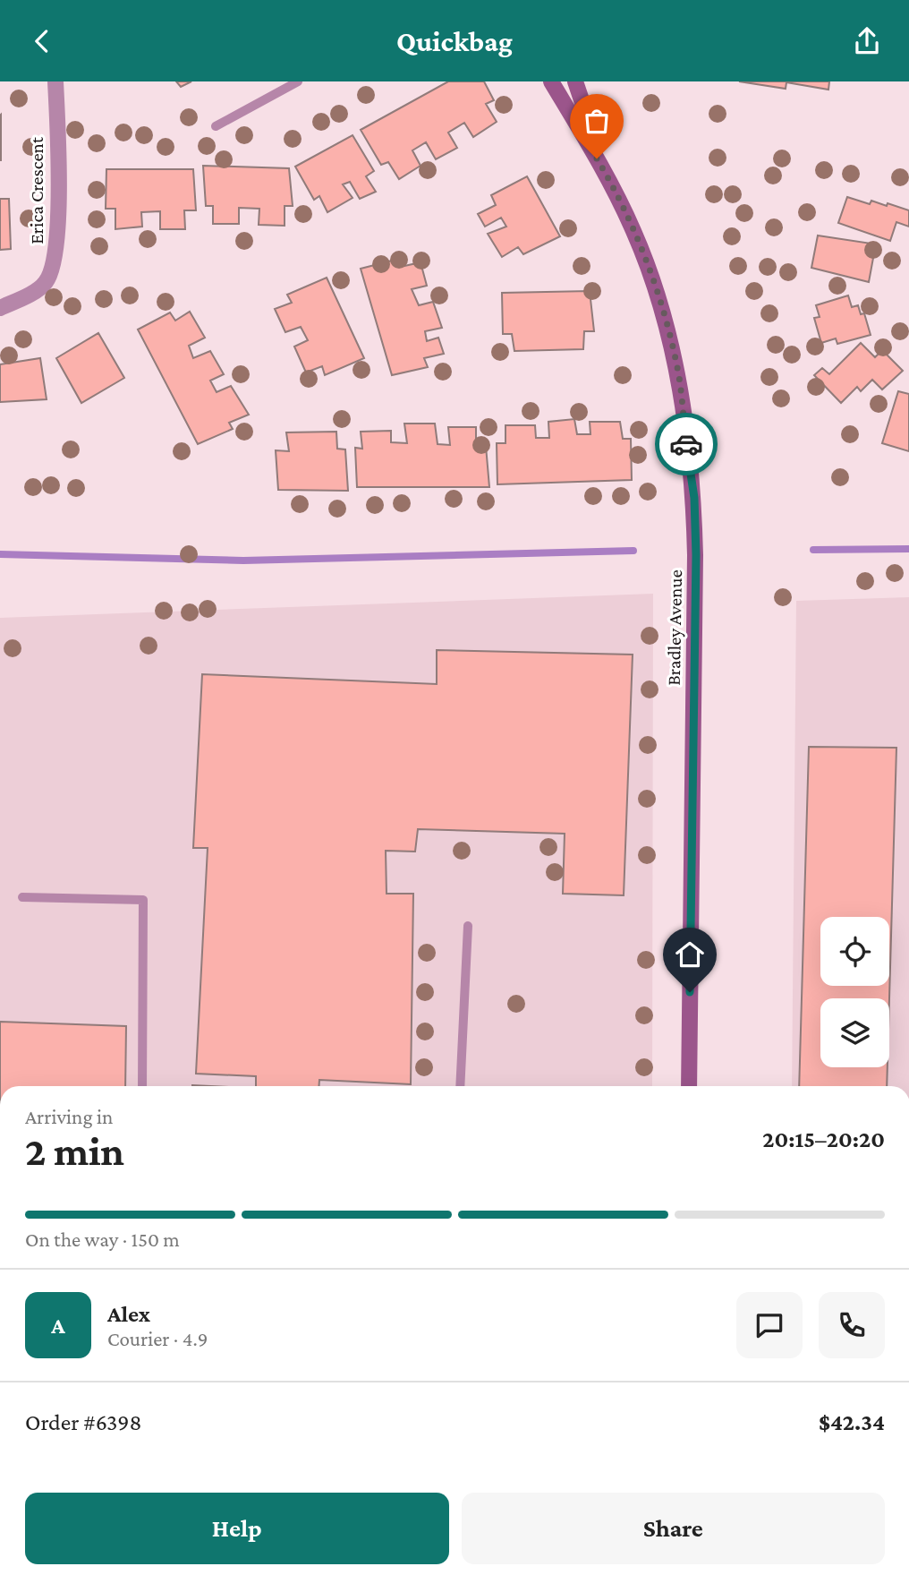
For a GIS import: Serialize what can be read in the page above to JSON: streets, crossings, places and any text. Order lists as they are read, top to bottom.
{
  "streets": {
    "main road": ["Bradley Avenue"],
    "street": ["Erica Crescent"]
  },
  "page": {
    "header": "Quickbag",
    "heading": ["2 min", "Arriving in", "20:15–20:20"],
    "panel": [
      "Alex",
      "Courier · 4.9",
      "Order #6398",
      "$42.34"
    ],
    "bar": "On the way · 150 m",
    "round": "A",
    "buttons": ["Help", "Share"]
  }
}
